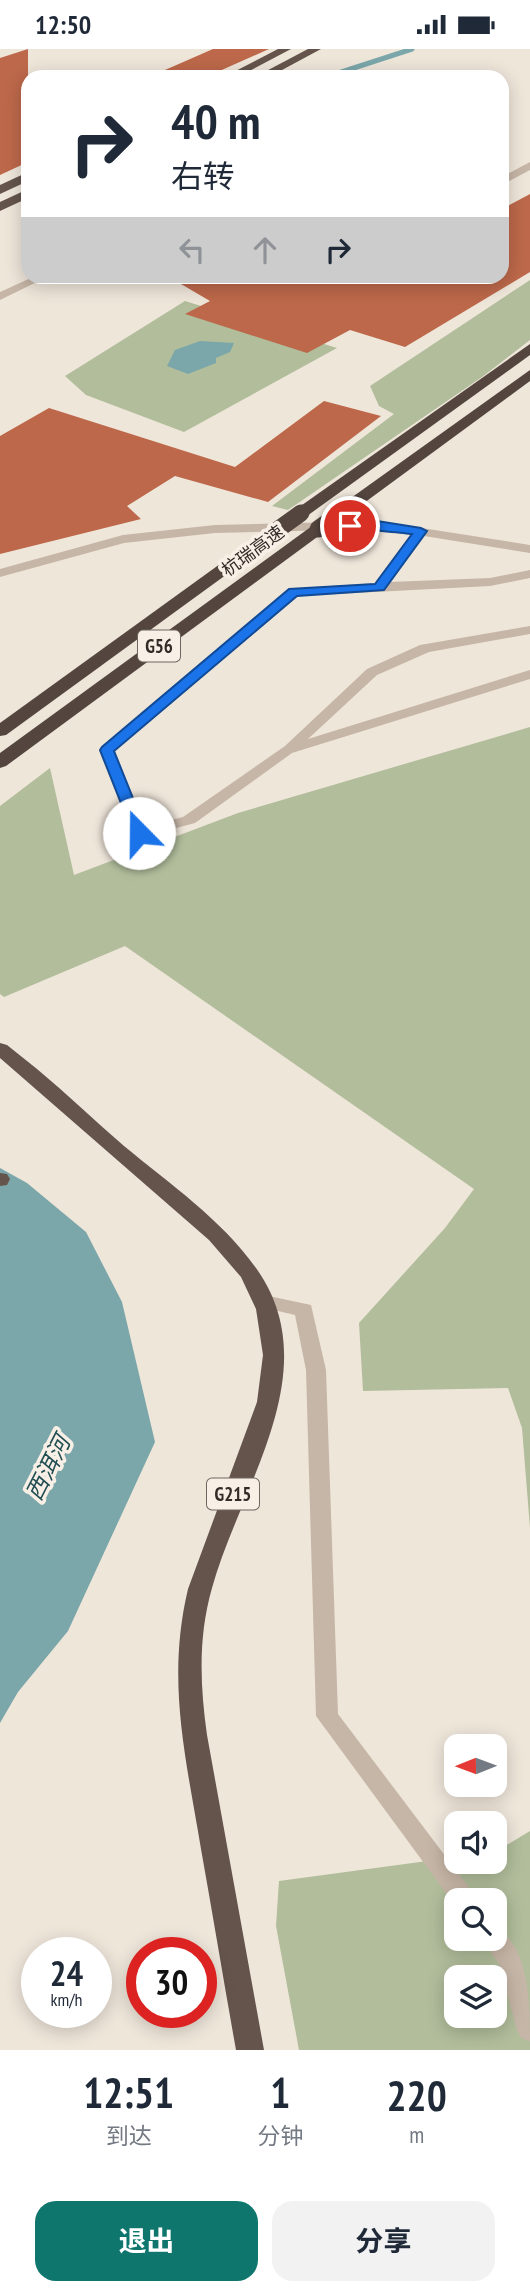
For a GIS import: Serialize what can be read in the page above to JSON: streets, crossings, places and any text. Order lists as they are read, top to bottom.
{
  "streets": {
    "highway": ["杭瑞高速", "G56", "G215"]
  },
  "water": ["西洱河"],
  "north": "left",
  "page": {
    "status": "12:50",
    "turn": ["40 m", "右转"],
    "speed": "24 km/h",
    "limit": "30",
    "eta": [
      "12:51",
      "到达",
      "1",
      "分钟",
      "220",
      "m"
    ],
    "buttons": ["退出", "分享"]
  }
}
